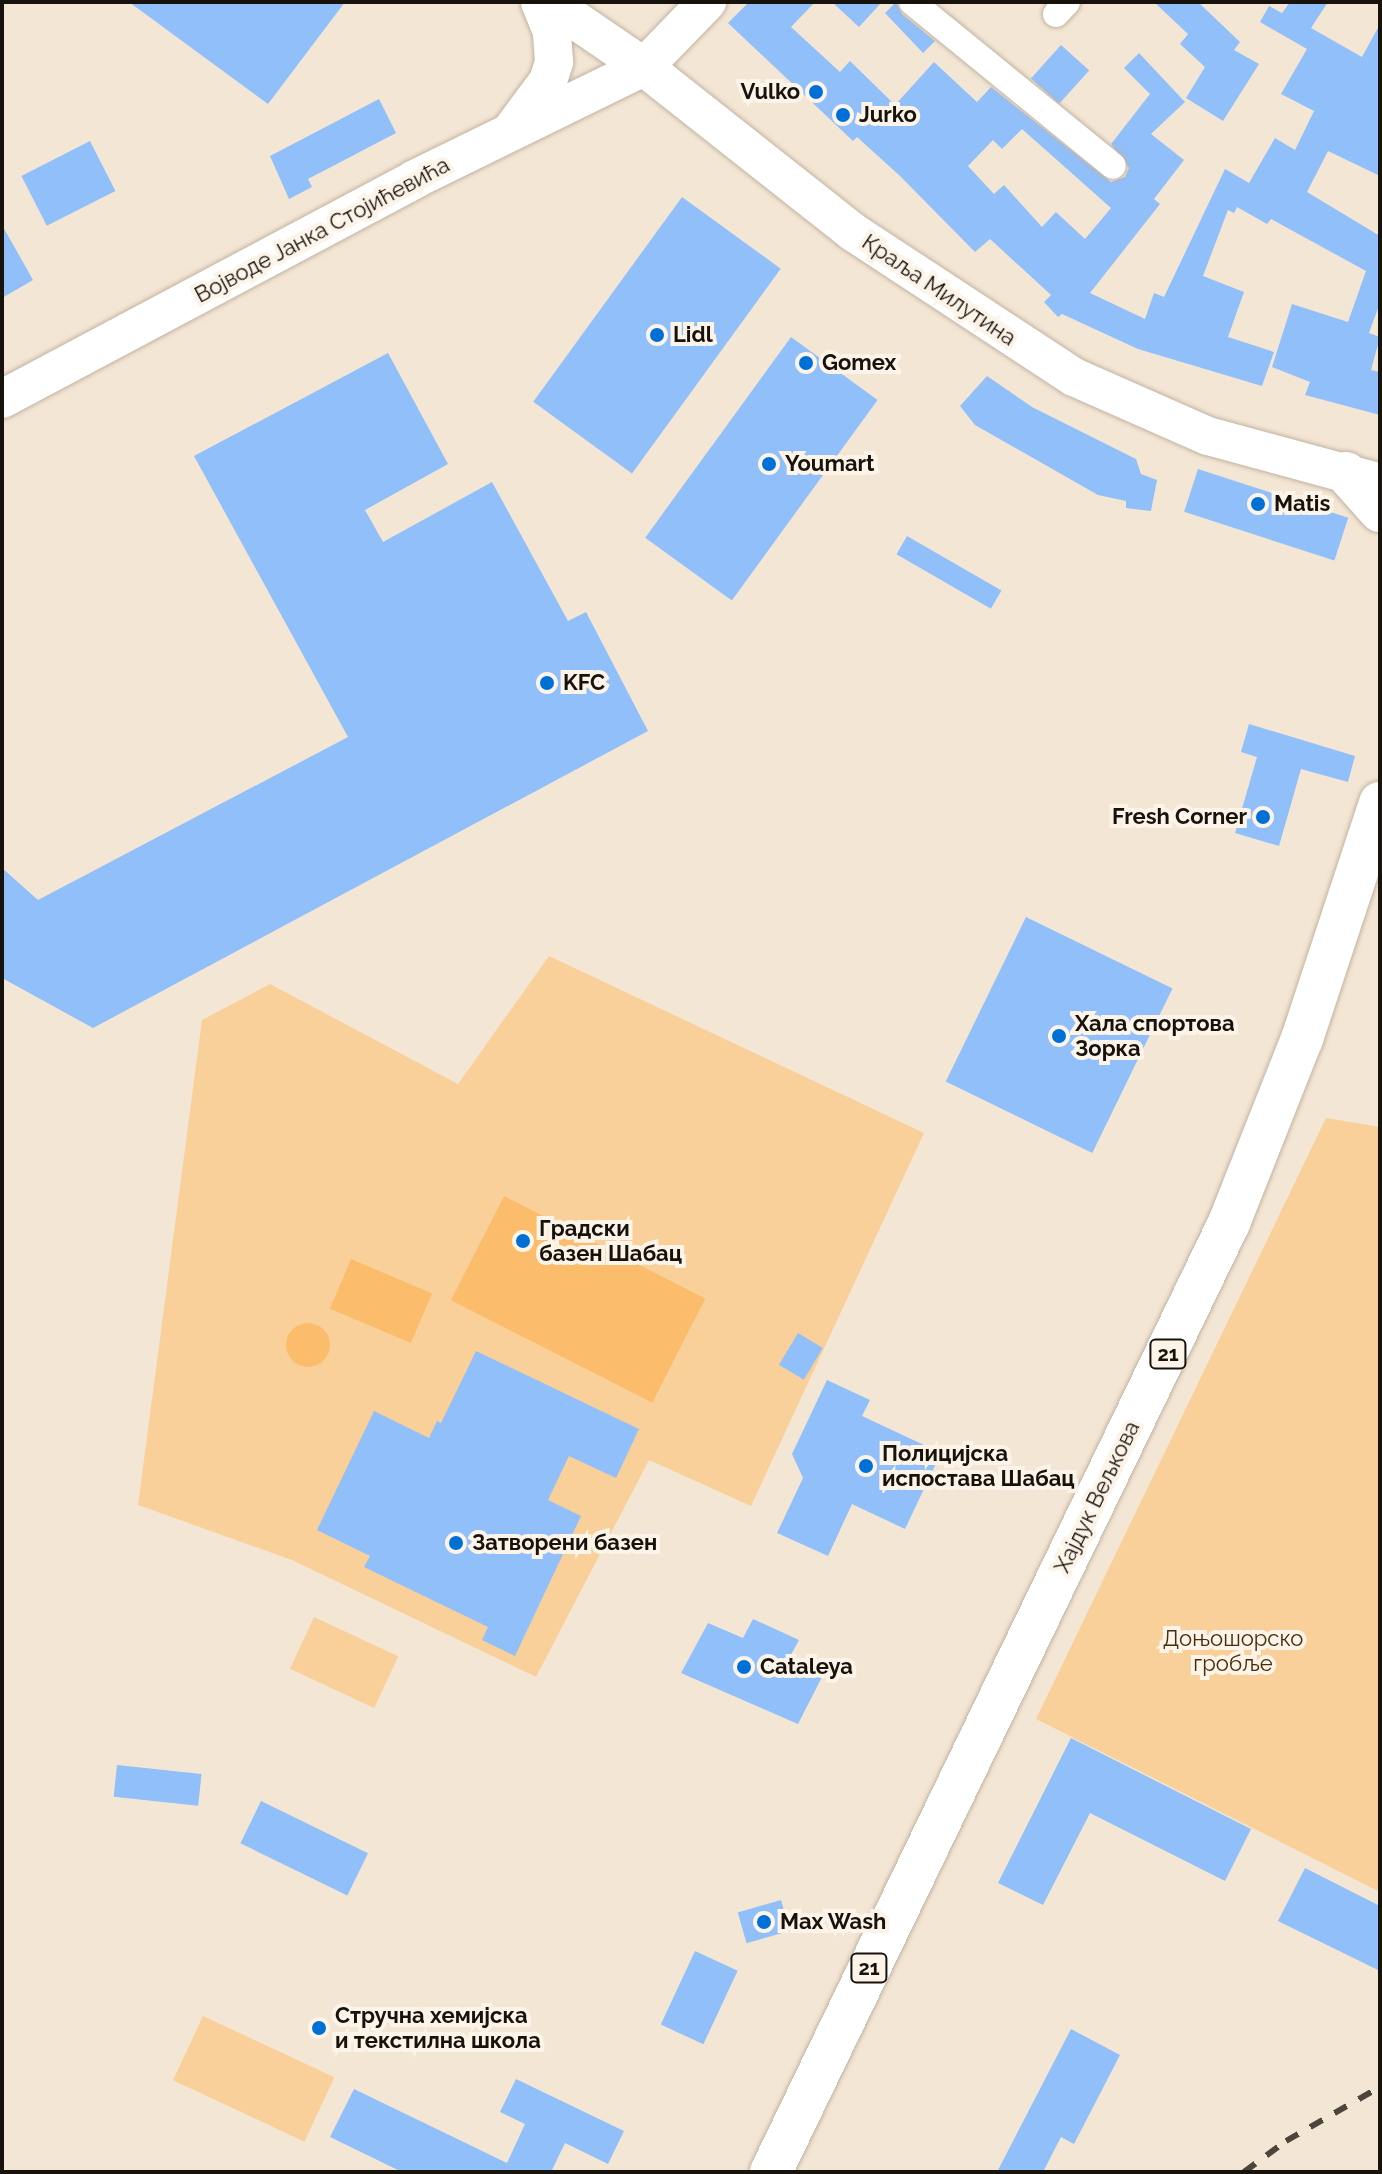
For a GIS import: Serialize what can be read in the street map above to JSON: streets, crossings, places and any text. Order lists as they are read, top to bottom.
{
  "streets": {
    "main road": [
      "Војводе Јанка Стојићевића",
      "Краља Милутина",
      "21",
      "Хајдук Вељкова"
    ]
  },
  "crossings": [
    ["Војводе Јанка Стојићевића", "Краља Милутина"]
  ],
  "parks": ["Доњошорско гробље"],
  "places": [
    "Vulko",
    "Jurko",
    "Lidl",
    "Gomex",
    "Youmart",
    "Matis",
    "KFC",
    "Fresh Corner",
    "Хала спортова Зорка",
    "Градски базен Шабац",
    "Полицијска испостава Шабац",
    "Затворени базен",
    "Cataleya",
    "Max Wash",
    "Стручна хемијска и текстилна школа"
  ]
}
